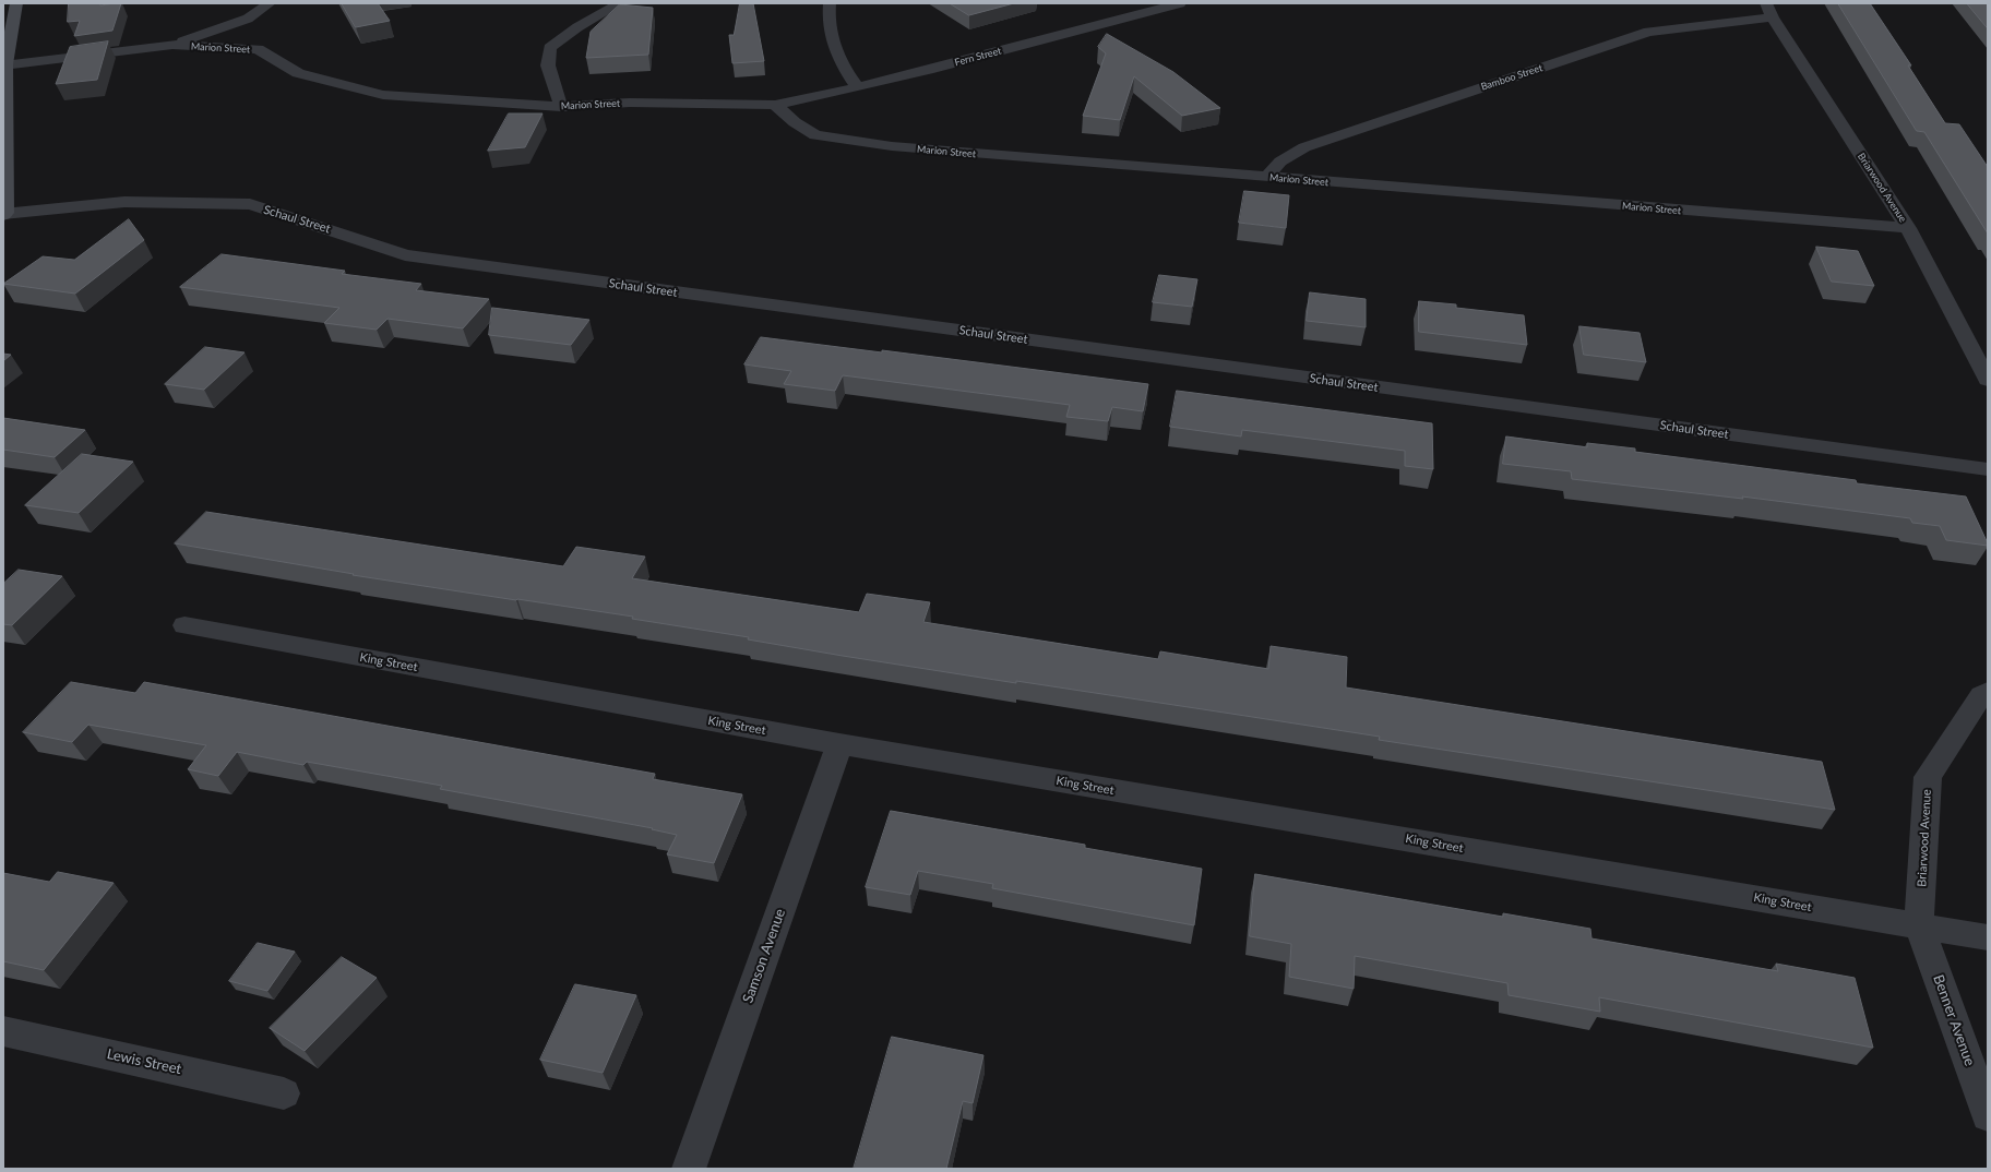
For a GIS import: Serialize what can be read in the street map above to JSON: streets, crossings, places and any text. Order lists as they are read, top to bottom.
{
  "streets": {
    "street": [
      "Marion Street",
      "Fern Street",
      "Bamboo Street",
      "Briarwood Avenue",
      "Schaul Street",
      "King Street",
      "Samson Avenue",
      "Benner Avenue",
      "Lewis Street"
    ]
  },
  "crossings": [
    ["Marion Street", "Fern Street"],
    ["Marion Street", "Bamboo Street"],
    ["Marion Street", "Briarwood Avenue"],
    ["Bamboo Street", "Briarwood Avenue"],
    ["Briarwood Avenue", "King Street"],
    ["Briarwood Avenue", "Benner Avenue"],
    ["King Street", "Samson Avenue"],
    ["King Street", "Benner Avenue"]
  ]
}
